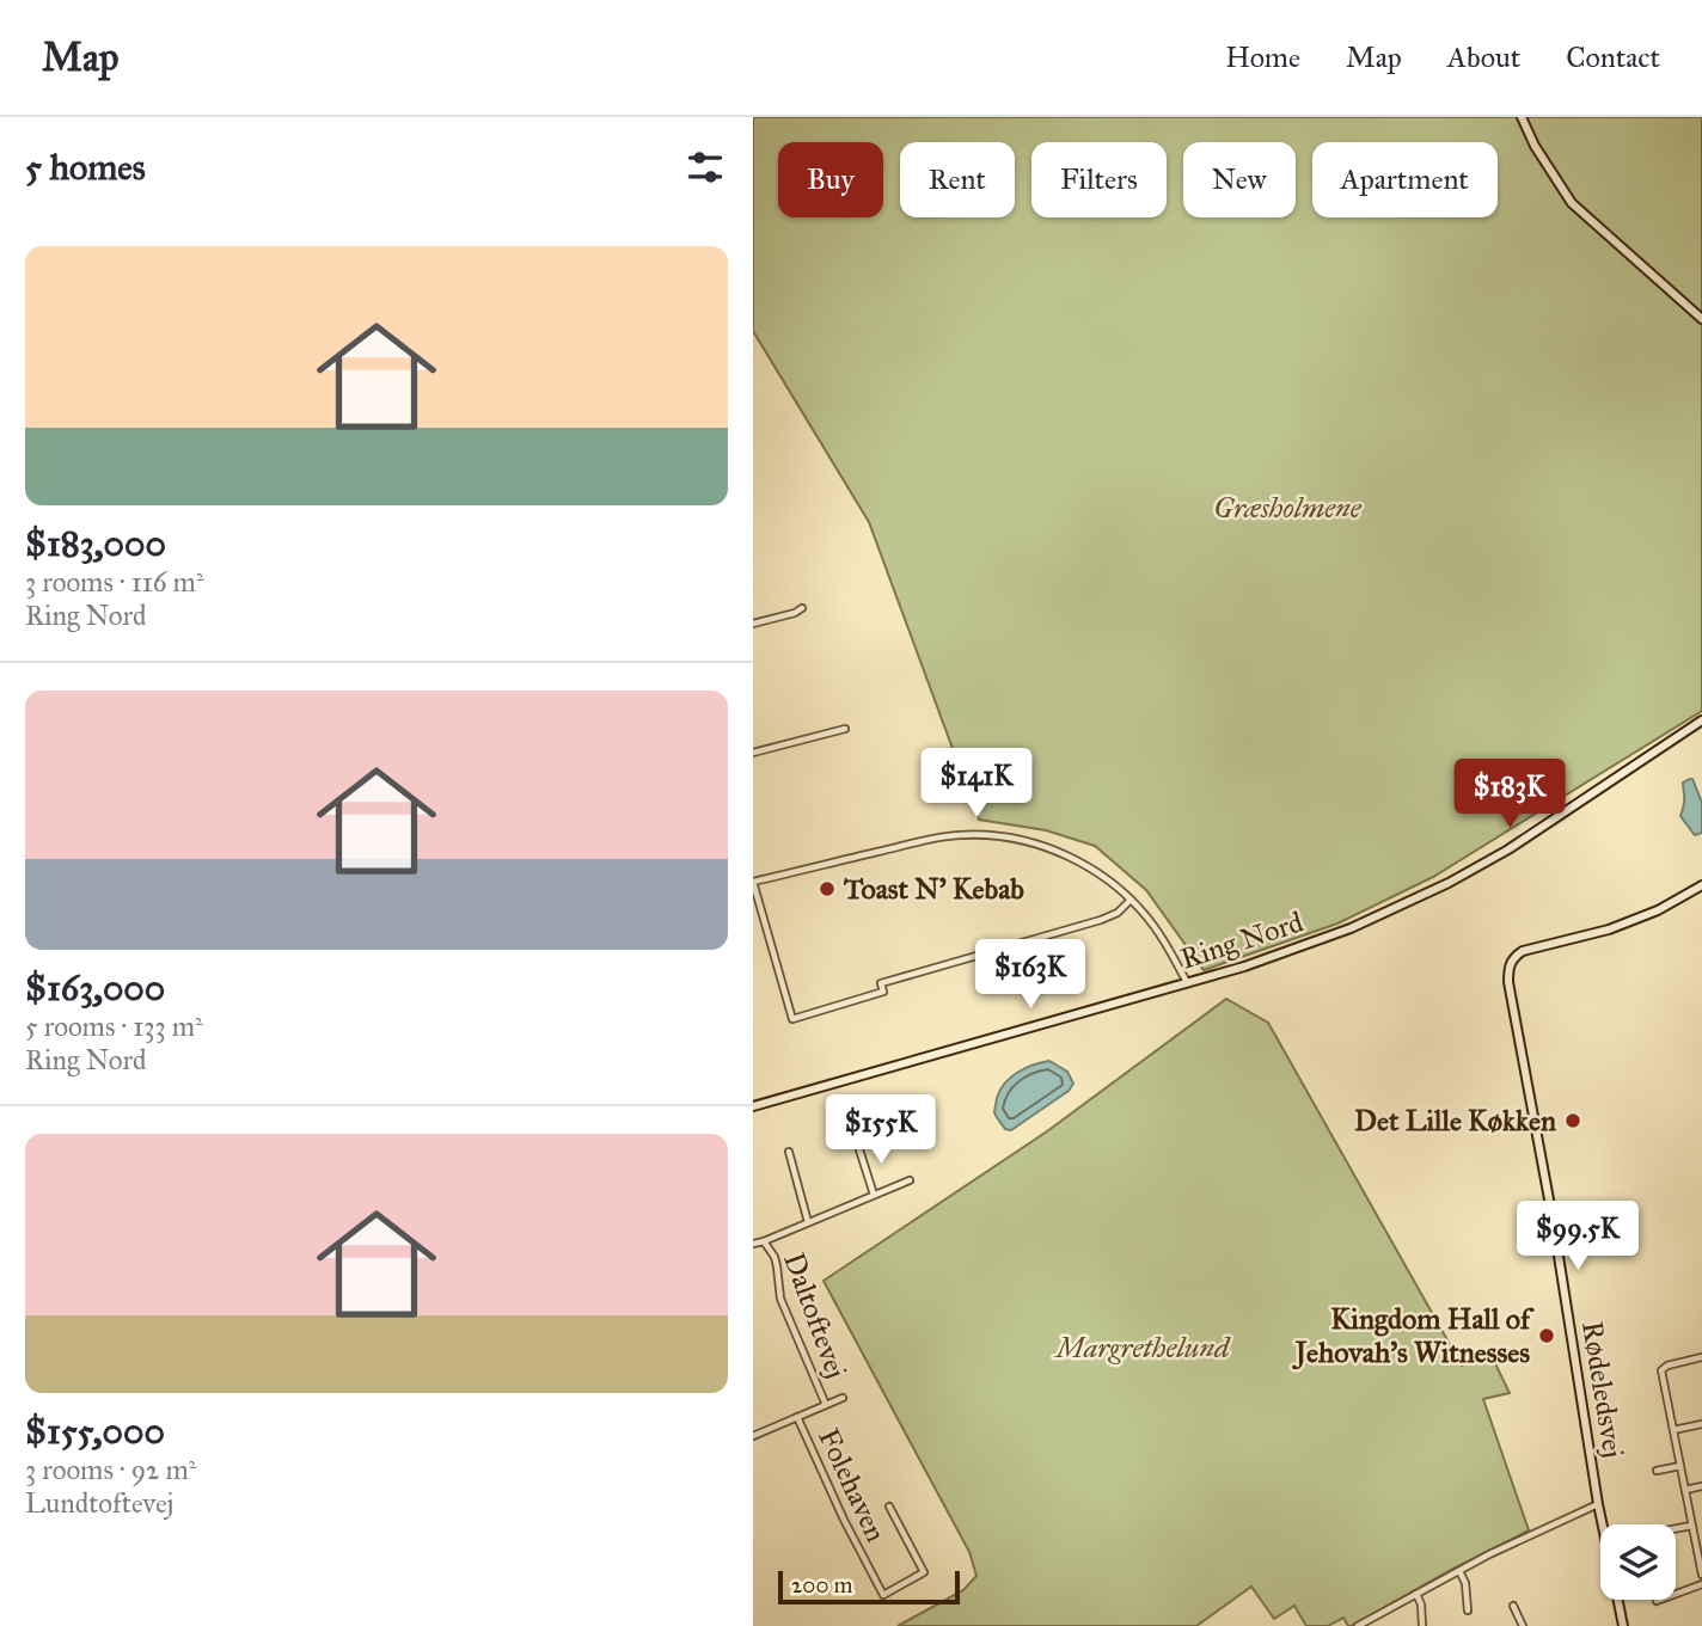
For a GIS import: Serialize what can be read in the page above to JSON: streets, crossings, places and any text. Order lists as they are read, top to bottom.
{
  "streets": {
    "street": [
      "Ring Nord",
      "Daltoftevej",
      "Rødeledsvej",
      "Folehaven"
    ]
  },
  "parks": ["Græsholmene", "Margrethelund"],
  "places": ["Toast N' Kebab", "Det Lille Køkken", "Kingdom Hall of Jehovah's Witnesses"],
  "scale_bar": "200 m",
  "page": {
    "header": "Map",
    "nav": [
      "Home",
      "Map",
      "About",
      "Contact"
    ],
    "heading": "5 homes",
    "chip": [
      "Buy",
      "Rent",
      "Filters",
      "New",
      "Apartment"
    ],
    "list": [
      {
        "name": "$183,000",
        "note": "3 rooms · 116 m² · Ring Nord"
      },
      {
        "name": "$163,000",
        "note": "5 rooms · 133 m² · Ring Nord"
      },
      {
        "name": "$155,000",
        "note": "3 rooms · 92 m² · Lundtoftevej"
      }
    ],
    "price": [
      "$141K",
      "$183K",
      "$163K",
      "$155K",
      "$99.5K"
    ],
    "scale": "200 m"
  }
}
